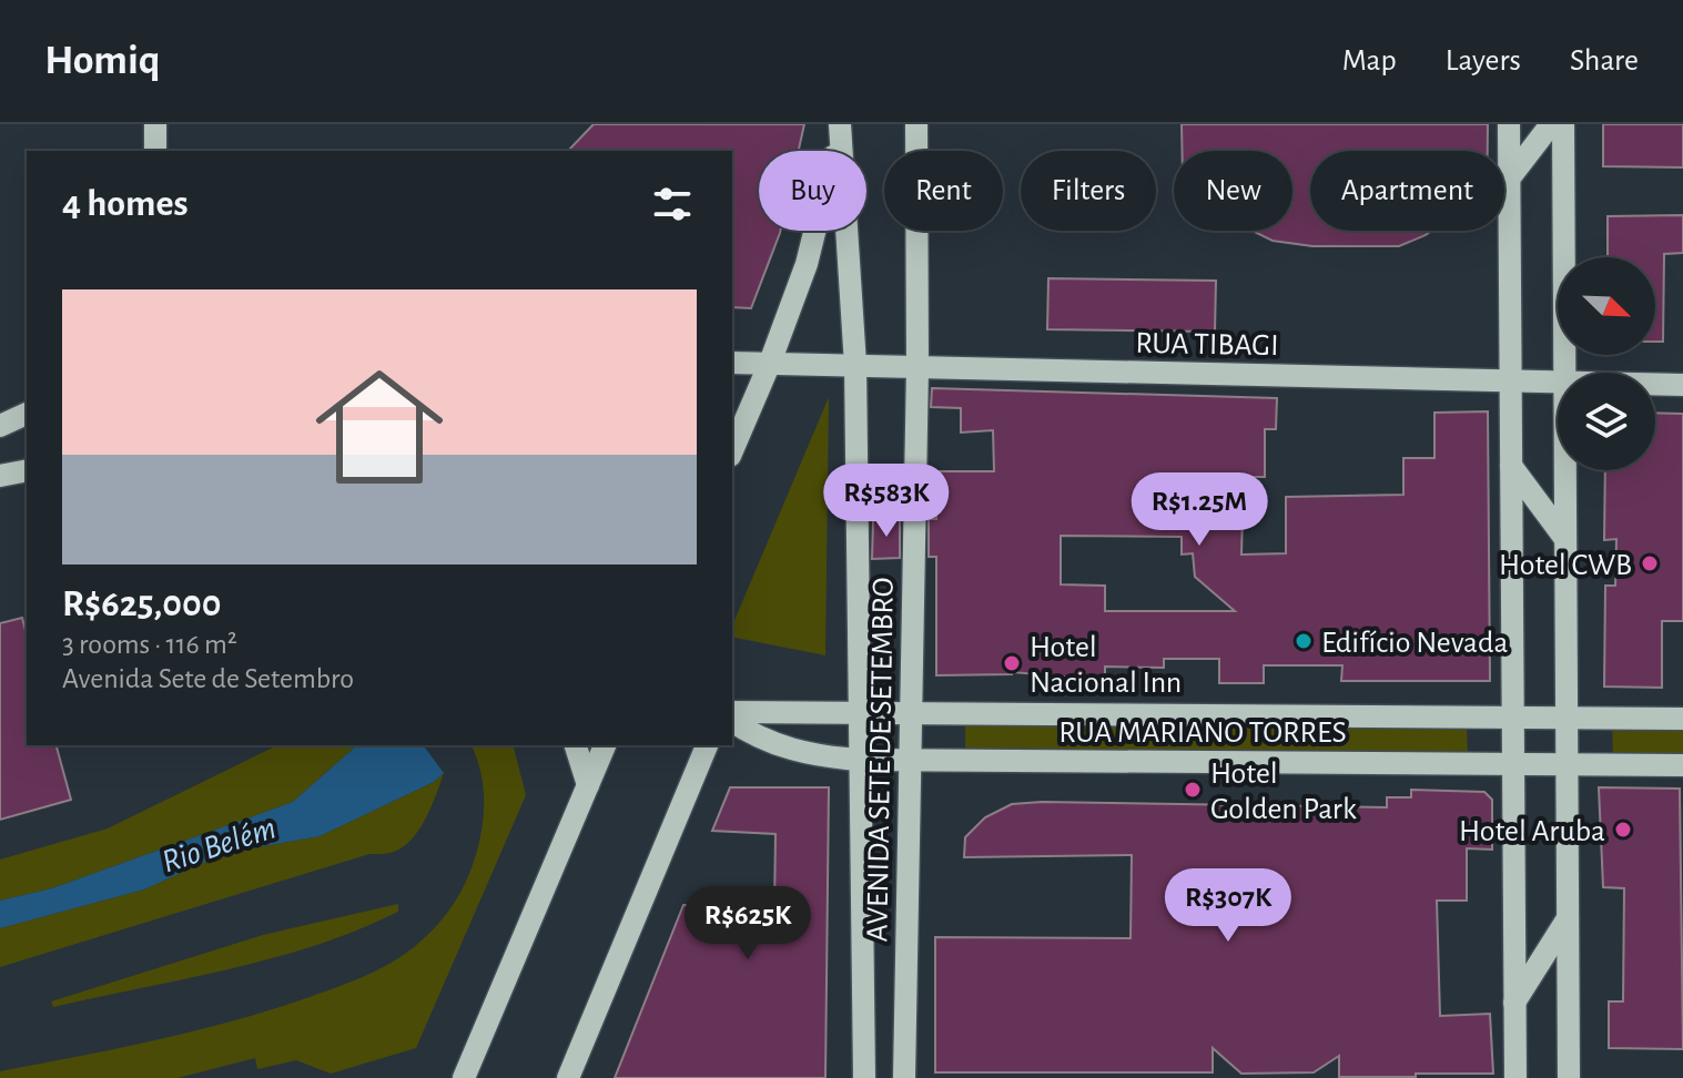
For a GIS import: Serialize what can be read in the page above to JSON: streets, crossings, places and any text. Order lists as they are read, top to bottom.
{
  "streets": {
    "main road": ["RUA TIBAGI", "RUA MARIANO TORRES", "AVENIDA SETE DE SETEMBRO"]
  },
  "crossings": [
    ["RUA TIBAGI", "AVENIDA SETE DE SETEMBRO"],
    ["RUA MARIANO TORRES", "AVENIDA SETE DE SETEMBRO"]
  ],
  "water": ["Rio Belém"],
  "places": [
    "Hotel CWB",
    "Edifício Nevada",
    "Hotel Nacional Inn",
    "Hotel Golden Park",
    "Hotel Aruba"
  ],
  "north": "bottom right",
  "page": {
    "header": "Homiq",
    "nav": ["Map", "Layers", "Share"],
    "chip": [
      "Buy",
      "Rent",
      "Filters",
      "New",
      "Apartment"
    ],
    "heading": "4 homes",
    "list": [
      {
        "name": "R$625,000",
        "note": "3 rooms · 116 m² · Avenida Sete de Setembro"
      }
    ],
    "price": [
      "R$583K",
      "R$1.25M",
      "R$307K",
      "R$625K"
    ]
  }
}
